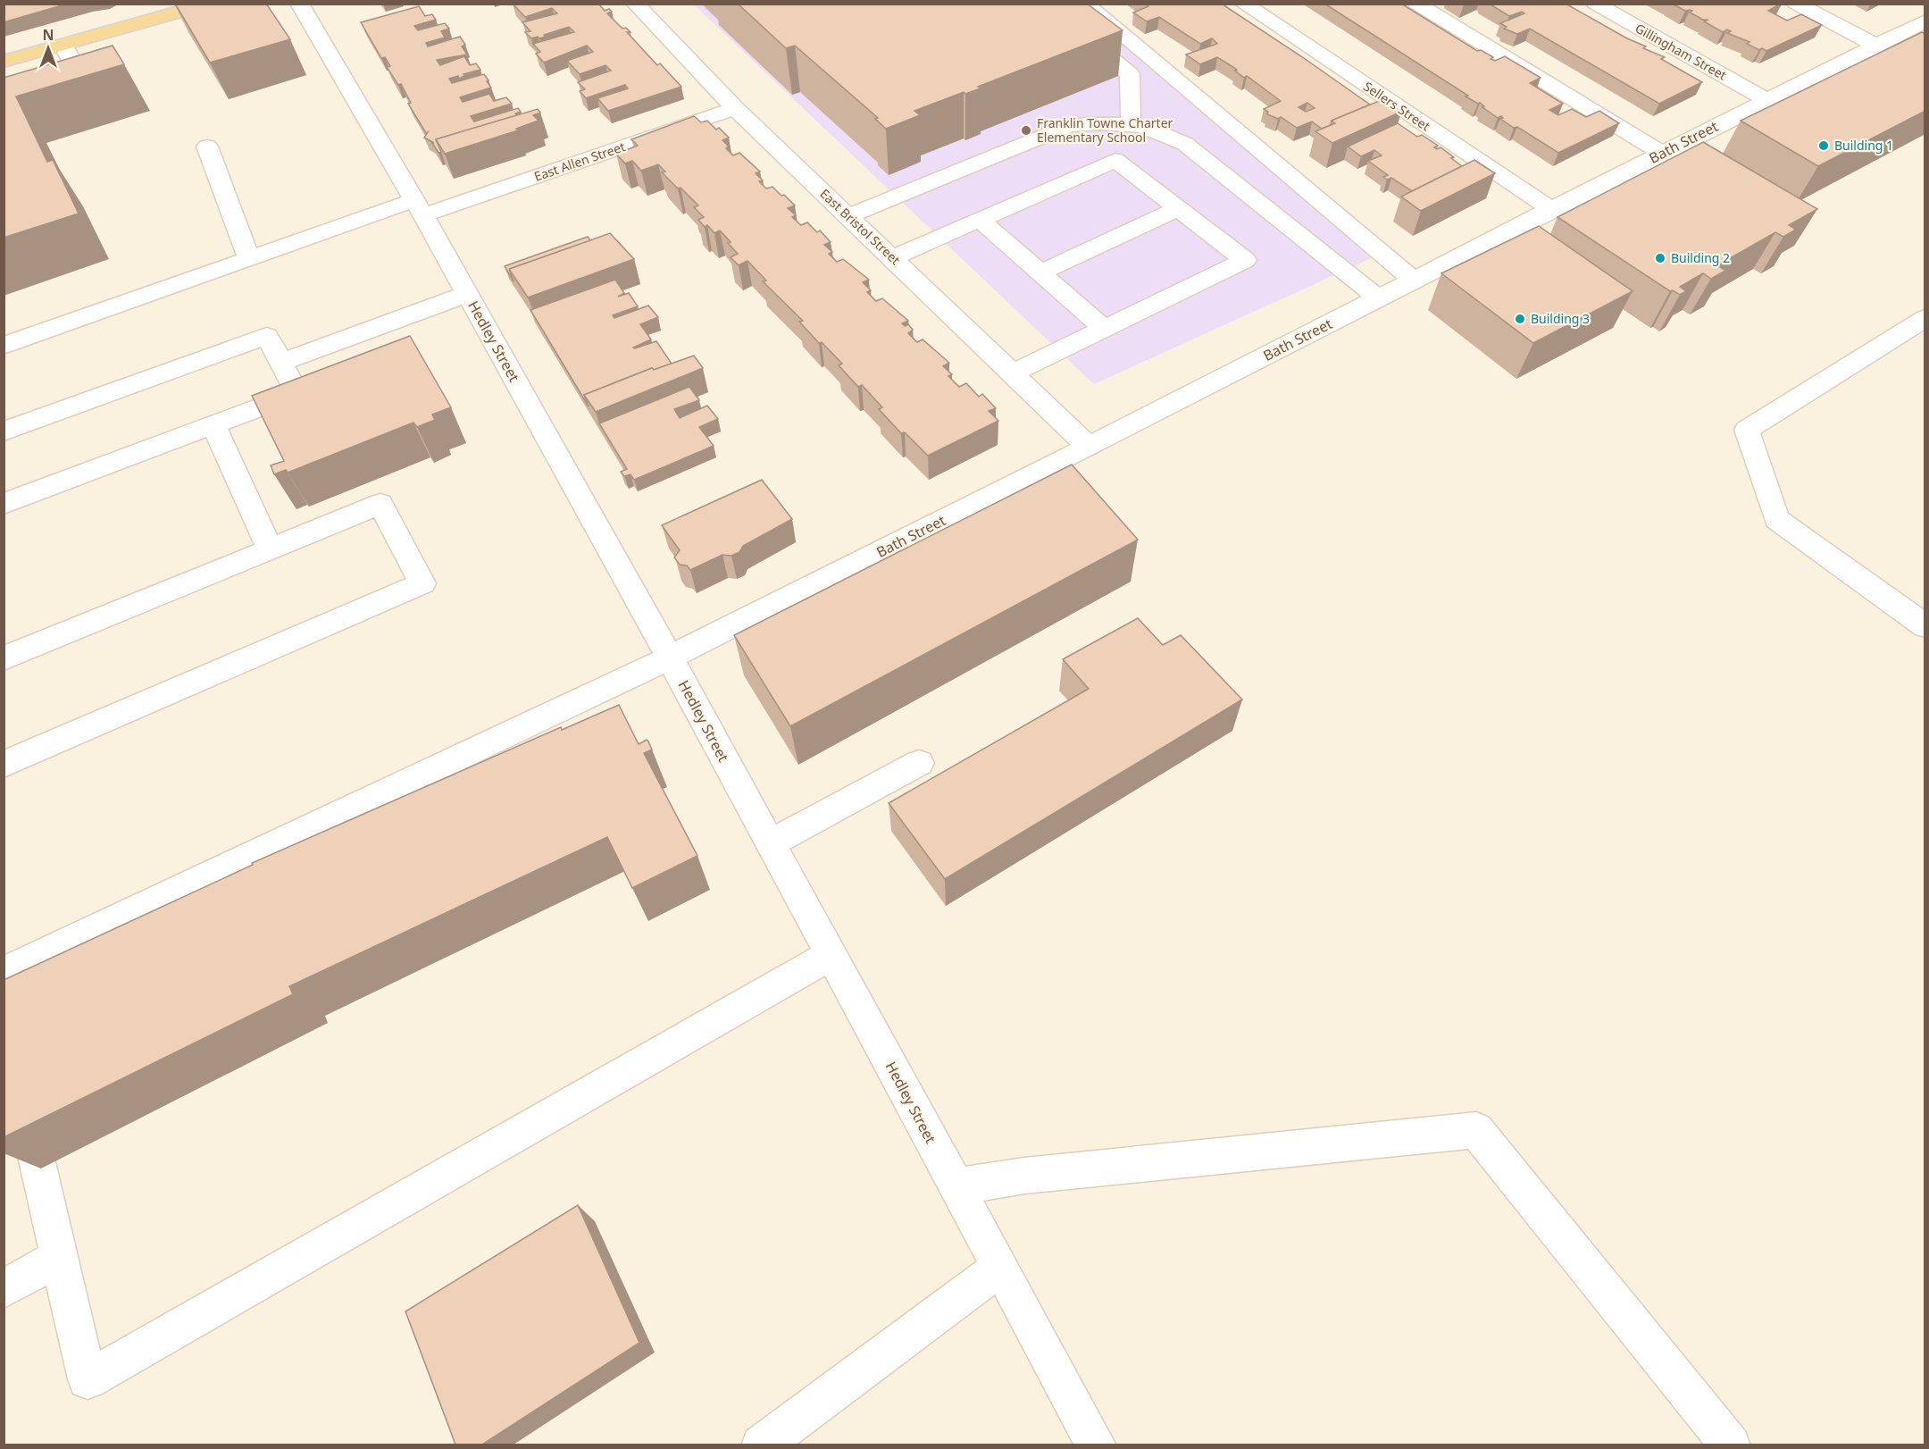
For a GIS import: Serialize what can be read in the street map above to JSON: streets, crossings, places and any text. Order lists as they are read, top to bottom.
{
  "streets": {
    "street": [
      "Gillingham Street",
      "Sellers Street",
      "Bath Street",
      "East Allen Street",
      "East Bristol Street",
      "Hedley Street"
    ]
  },
  "crossings": [
    ["Gillingham Street", "Bath Street"],
    ["Sellers Street", "Bath Street"],
    ["Bath Street", "East Bristol Street"],
    ["Bath Street", "Hedley Street"],
    ["East Allen Street", "East Bristol Street"],
    ["East Allen Street", "Hedley Street"]
  ],
  "places": [
    "Franklin Towne Charter Elementary School",
    "Building 1",
    "Building 2",
    "Building 3"
  ],
  "north": "top"
}
